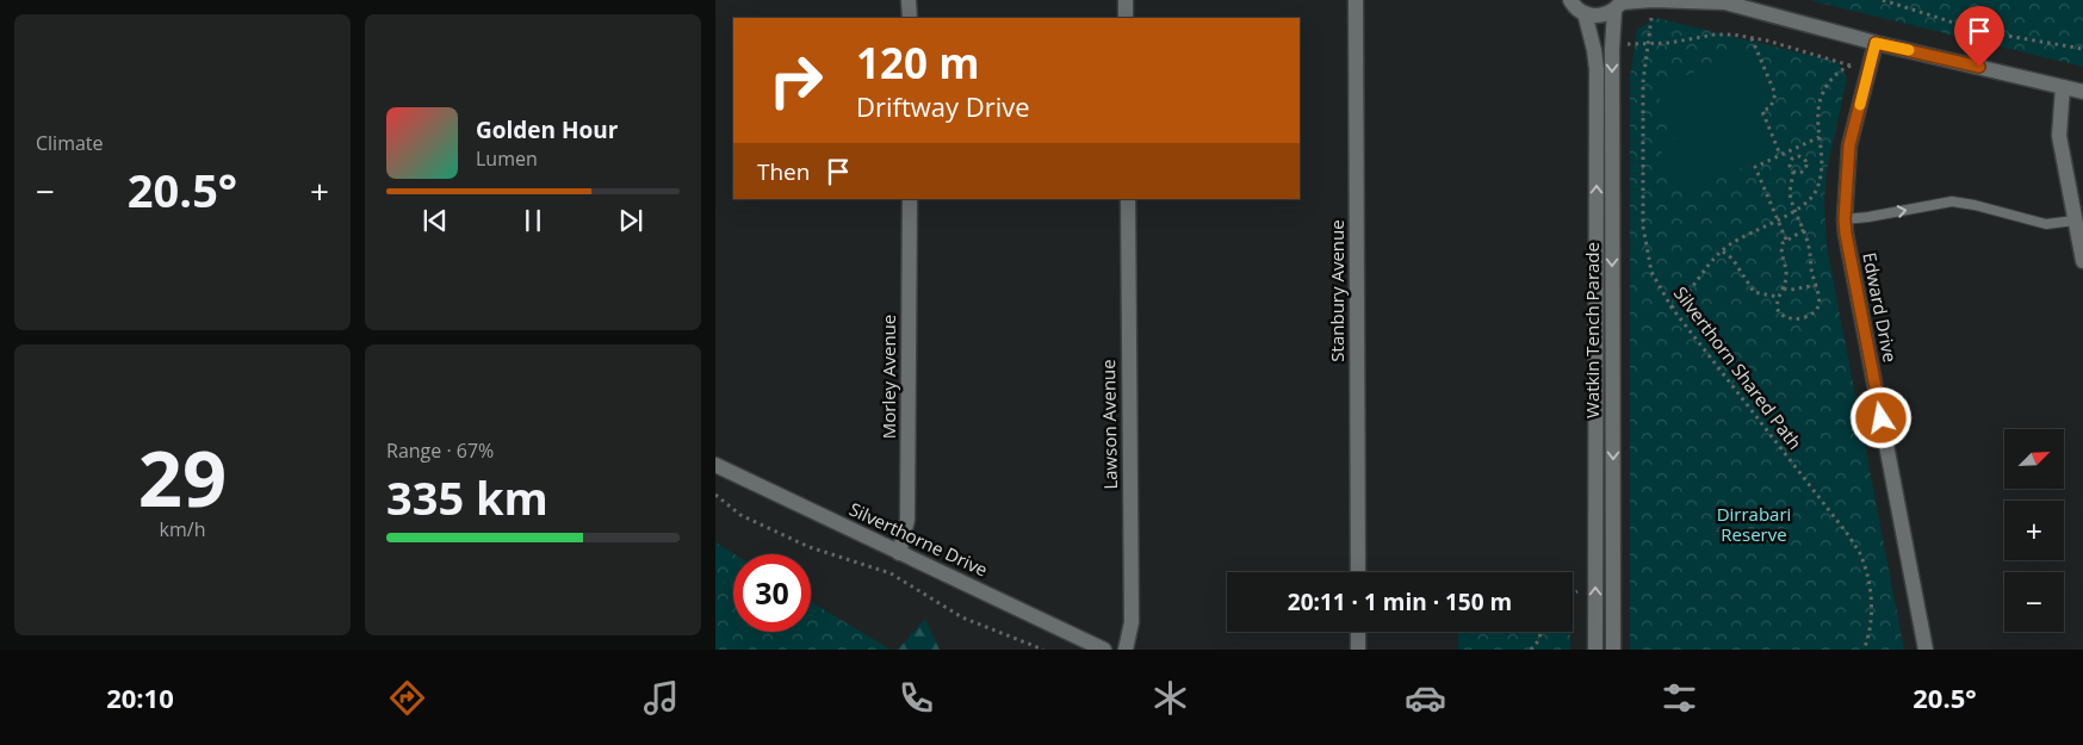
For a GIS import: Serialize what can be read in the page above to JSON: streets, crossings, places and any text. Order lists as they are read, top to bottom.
{
  "streets": {
    "street": [
      "Stanbury Avenue",
      "Edward Drive",
      "Watkin Tench Parade",
      "Morley Avenue",
      "Lawson Avenue",
      "Silverthorne Drive"
    ],
    "path": ["Silverthorn Shared Path"]
  },
  "crossings": [
    ["Morley Avenue", "Silverthorne Drive"]
  ],
  "parks": ["Dirrabari Reserve"],
  "north": "top right",
  "page": {
    "tile": [
      "Climate",
      ["29", "km/h"],
      ["Range · 67%", "335 km"]
    ],
    "turn": ["120 m", "Driftway Drive"],
    "song": ["Golden Hour", "Lumen"],
    "then": "Then",
    "heat": ["−", "20.5°", "+"],
    "map_buttons": ["+", "−"],
    "limit": "30",
    "trip": "20:11 · 1 min · 150 m",
    "tabs": ["20:10", "20.5°"]
  }
}
